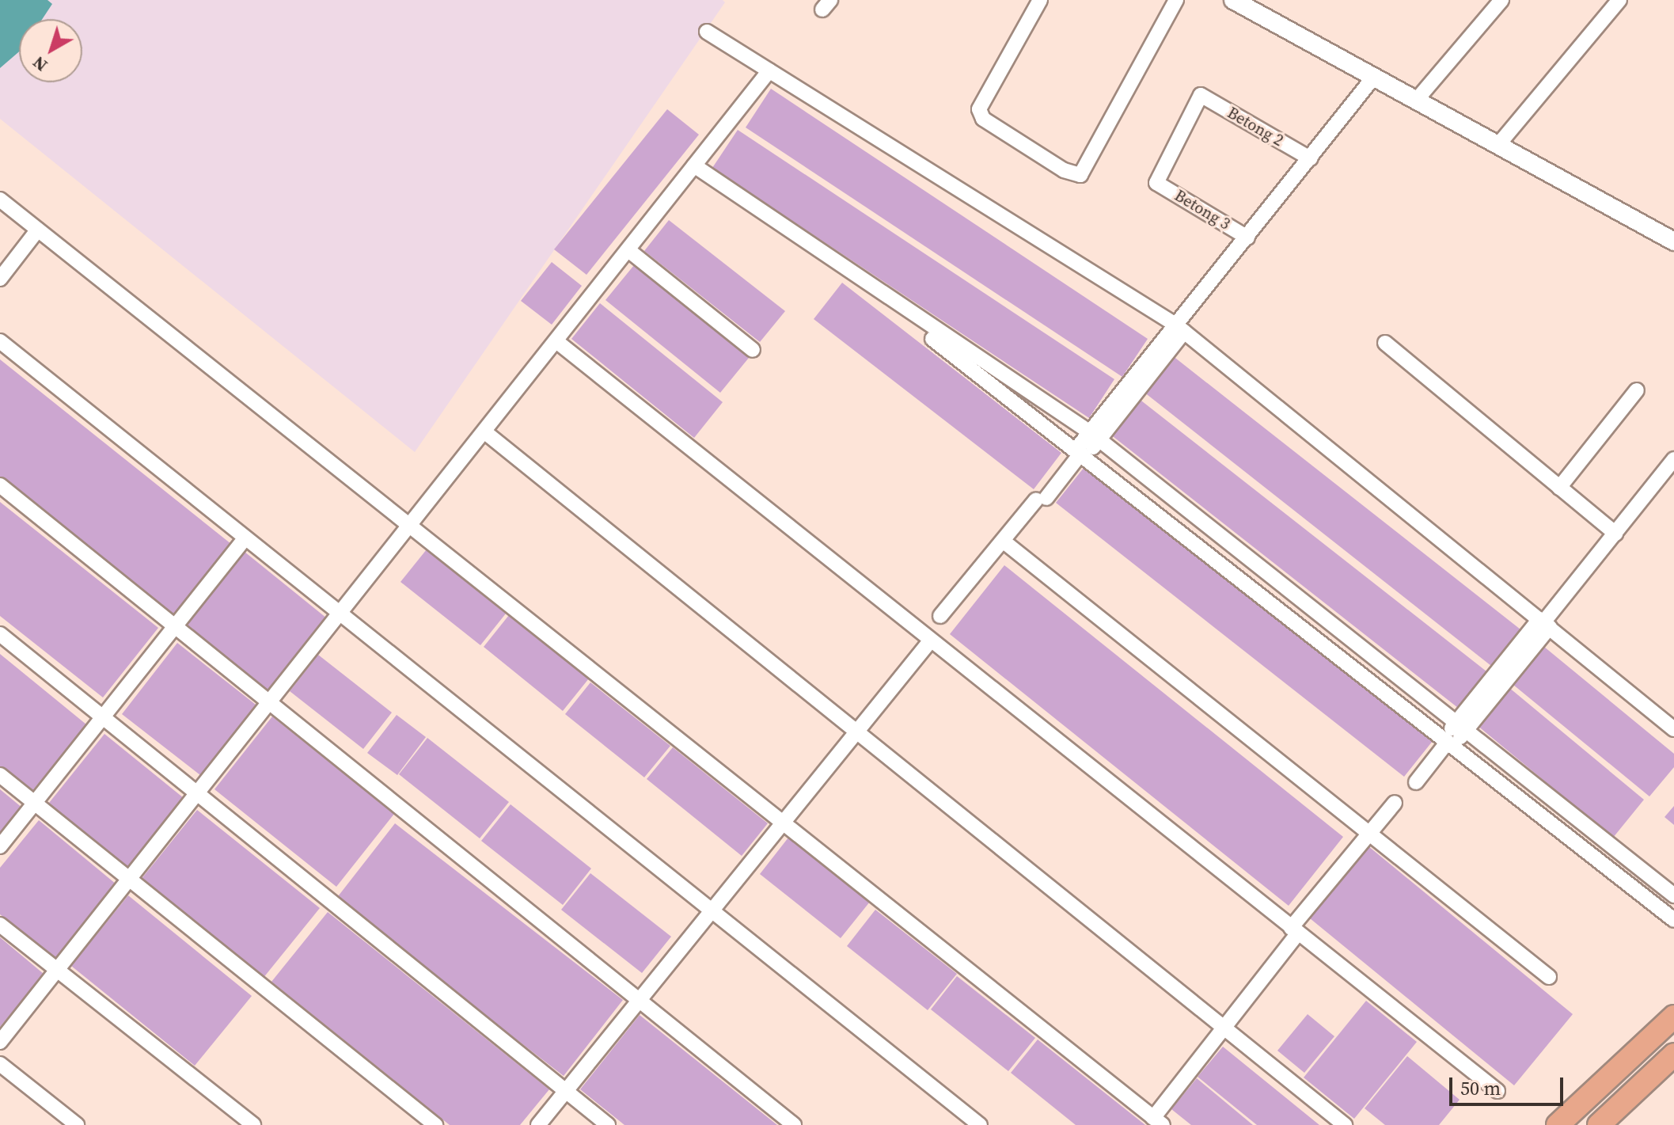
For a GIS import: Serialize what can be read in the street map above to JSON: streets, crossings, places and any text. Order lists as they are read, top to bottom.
{
  "streets": {
    "street": ["Betong 2", "Betong 3"]
  },
  "crossings": [
    ["Betong 2", "Betong 3"]
  ],
  "scale_bar": "50 m",
  "north": "bottom left"
}
